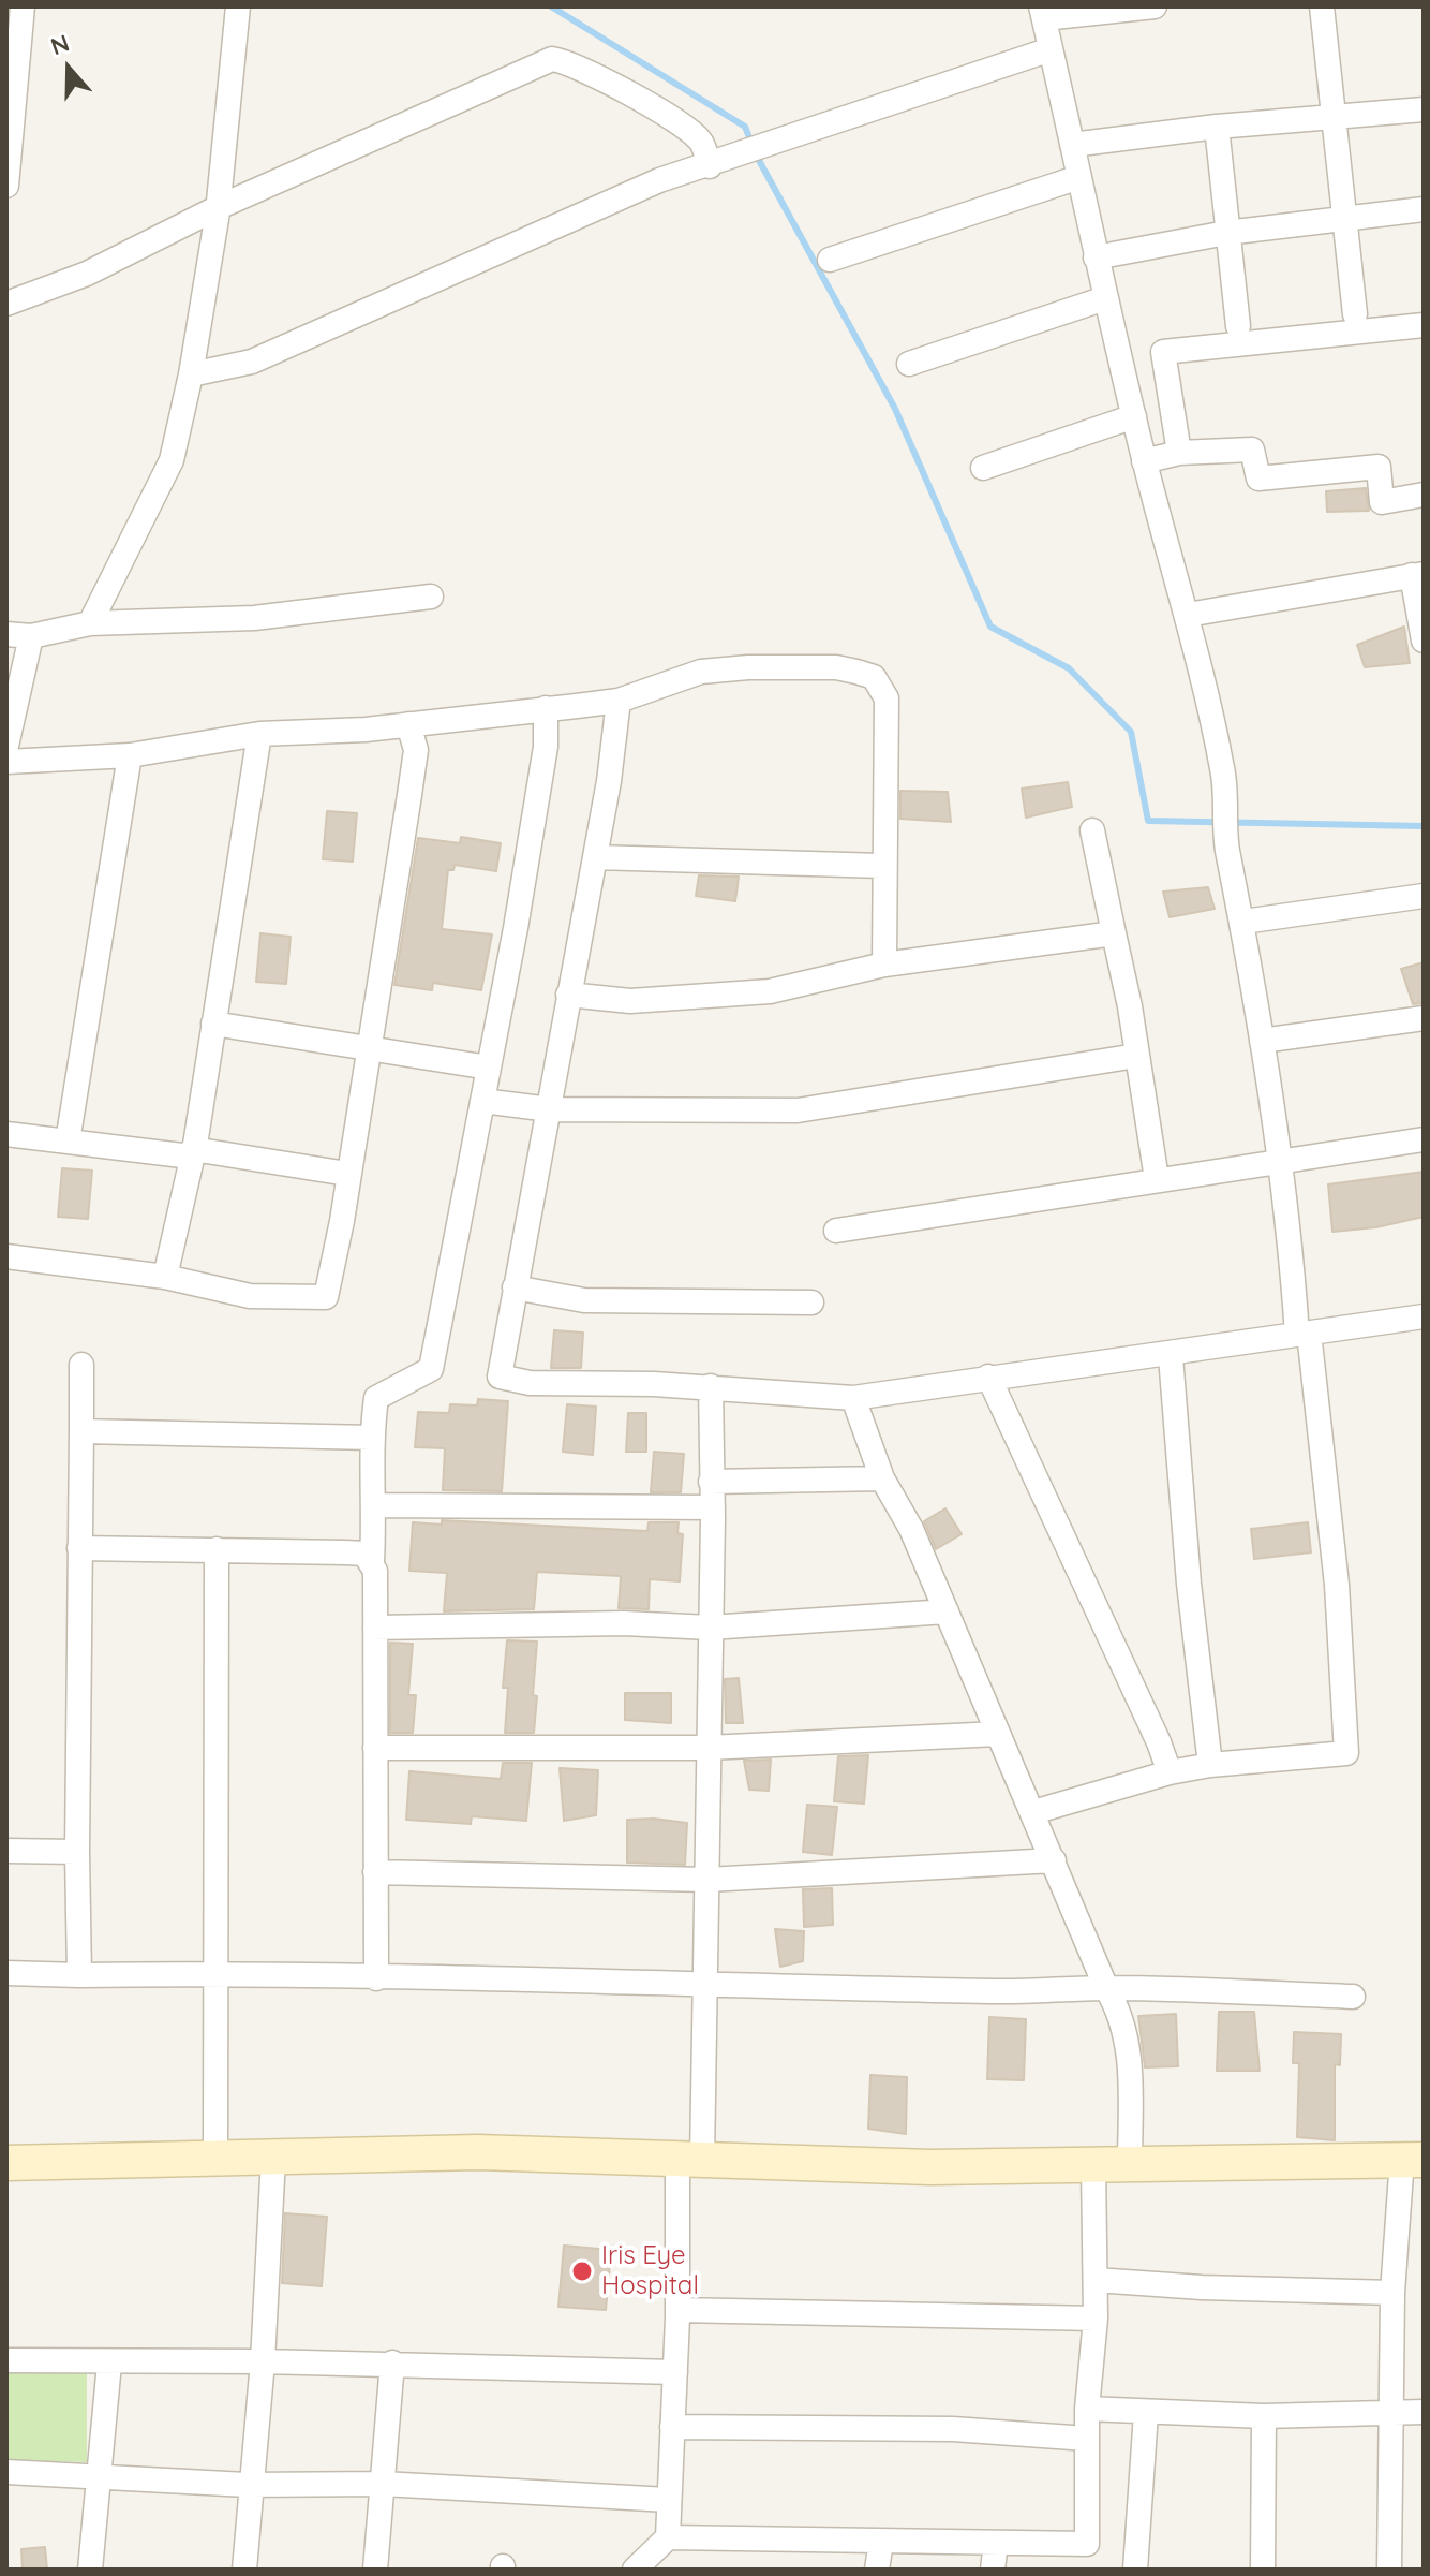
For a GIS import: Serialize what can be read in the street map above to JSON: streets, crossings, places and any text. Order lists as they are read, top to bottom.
{
  "places": ["Iris Eye Hospital"],
  "north": "top"
}
